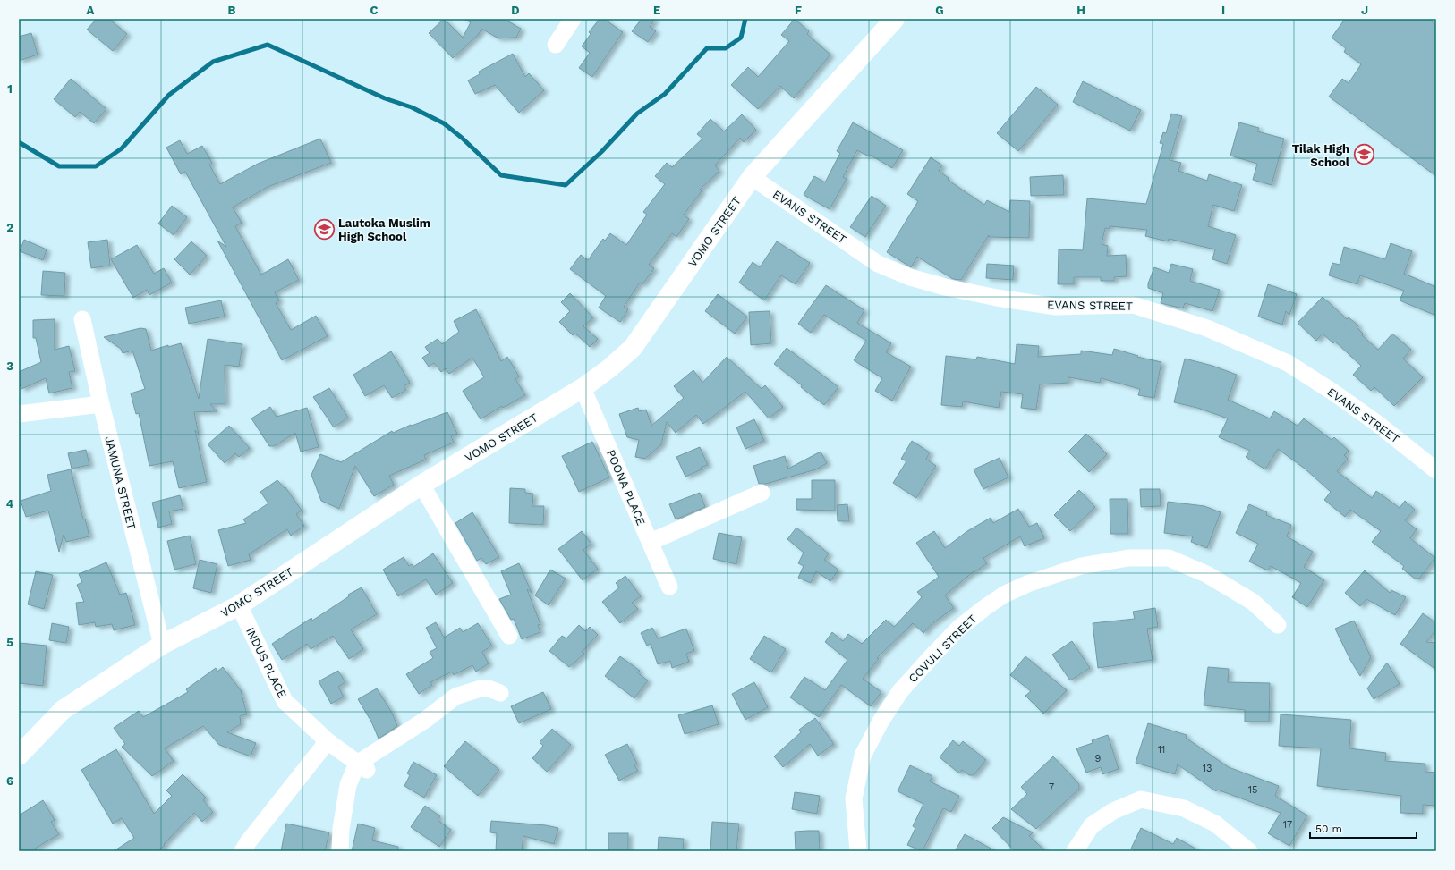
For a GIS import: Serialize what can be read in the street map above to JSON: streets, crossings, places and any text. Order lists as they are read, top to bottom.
{
  "streets": {
    "main road": ["VOMO STREET"],
    "street": [
      "EVANS STREET",
      "JAMUNA STREET",
      "POONA PLACE",
      "COVULI STREET",
      "INDUS PLACE"
    ]
  },
  "crossings": [
    ["EVANS STREET", "VOMO STREET"],
    ["VOMO STREET", "JAMUNA STREET"],
    ["VOMO STREET", "POONA PLACE"],
    ["VOMO STREET", "INDUS PLACE"]
  ],
  "places": {
    "school or university": ["Tilak High School", "Lautoka Muslim High School"]
  },
  "house_numbers": [
    "11",
    "9",
    "13",
    "7",
    "15",
    "17"
  ],
  "scale_bar": "50 m",
  "grid": {
    "columns": [
      "A",
      "B",
      "C",
      "D",
      "E",
      "F",
      "G",
      "H",
      "I",
      "J"
    ],
    "rows": [
      "1",
      "2",
      "3",
      "4",
      "5",
      "6"
    ]
  }
}
